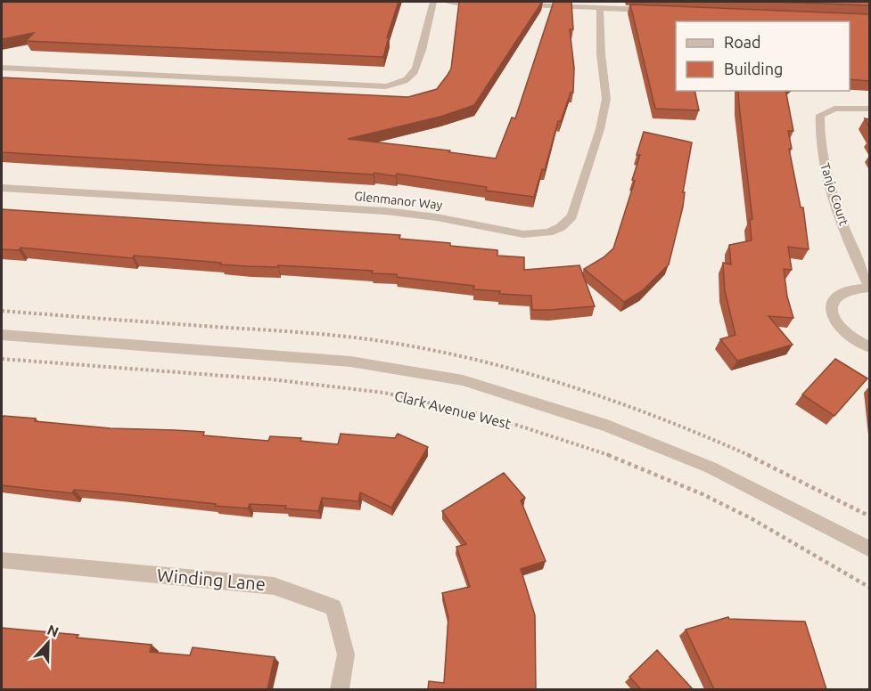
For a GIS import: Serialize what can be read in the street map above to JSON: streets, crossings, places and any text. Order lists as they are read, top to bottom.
{
  "streets": {
    "street": [
      "Tanjo Court",
      "Glenmanor Way",
      "Clark Avenue West",
      "Winding Lane"
    ]
  },
  "legend": ["Road", "Building"],
  "north": "top"
}
